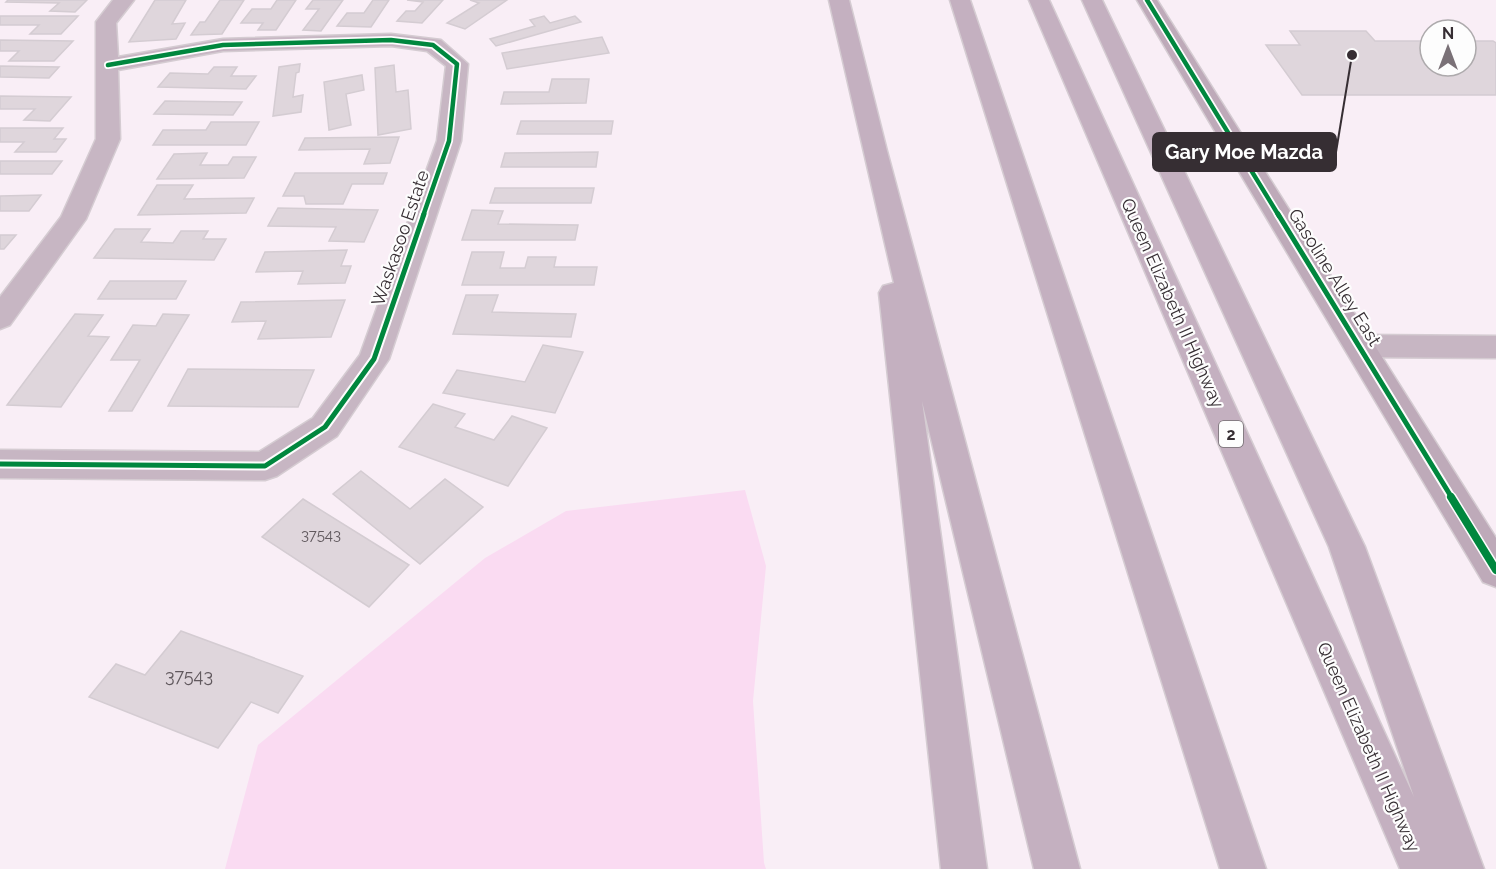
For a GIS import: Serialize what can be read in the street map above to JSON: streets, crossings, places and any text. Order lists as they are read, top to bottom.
{
  "streets": {
    "highway": ["Queen Elizabeth II Highway", "2"],
    "street": ["Waskasoo Estate", "Gasoline Alley East"]
  },
  "places": ["Gary Moe Mazda"],
  "house_numbers": ["37543", "37543"],
  "north": "top"
}
